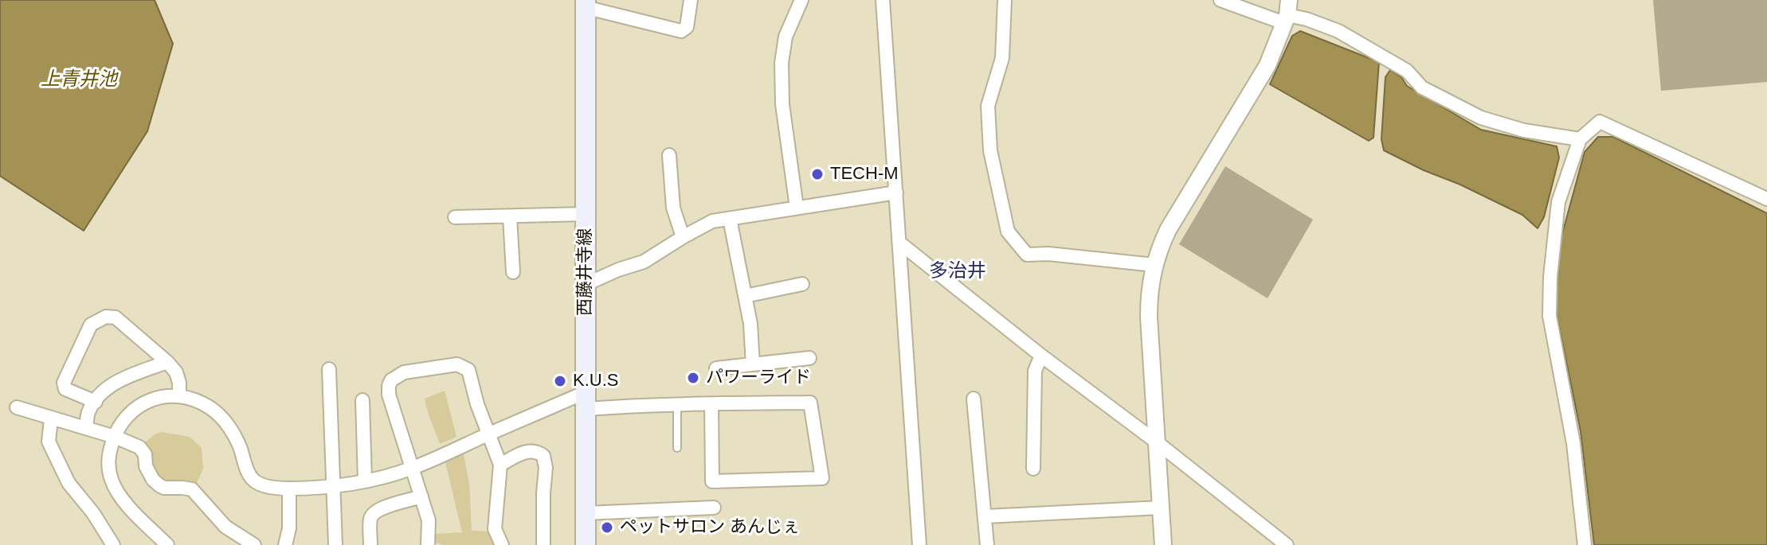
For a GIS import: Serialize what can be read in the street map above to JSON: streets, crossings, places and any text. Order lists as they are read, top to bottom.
{
  "streets": {
    "main road": ["西藤井寺線"]
  },
  "districts": ["多治井"],
  "water": ["上青井池"],
  "places": [
    "TECH-M",
    "パワーライド",
    "K.U.S",
    "ペットサロン あんじぇ"
  ]
}
